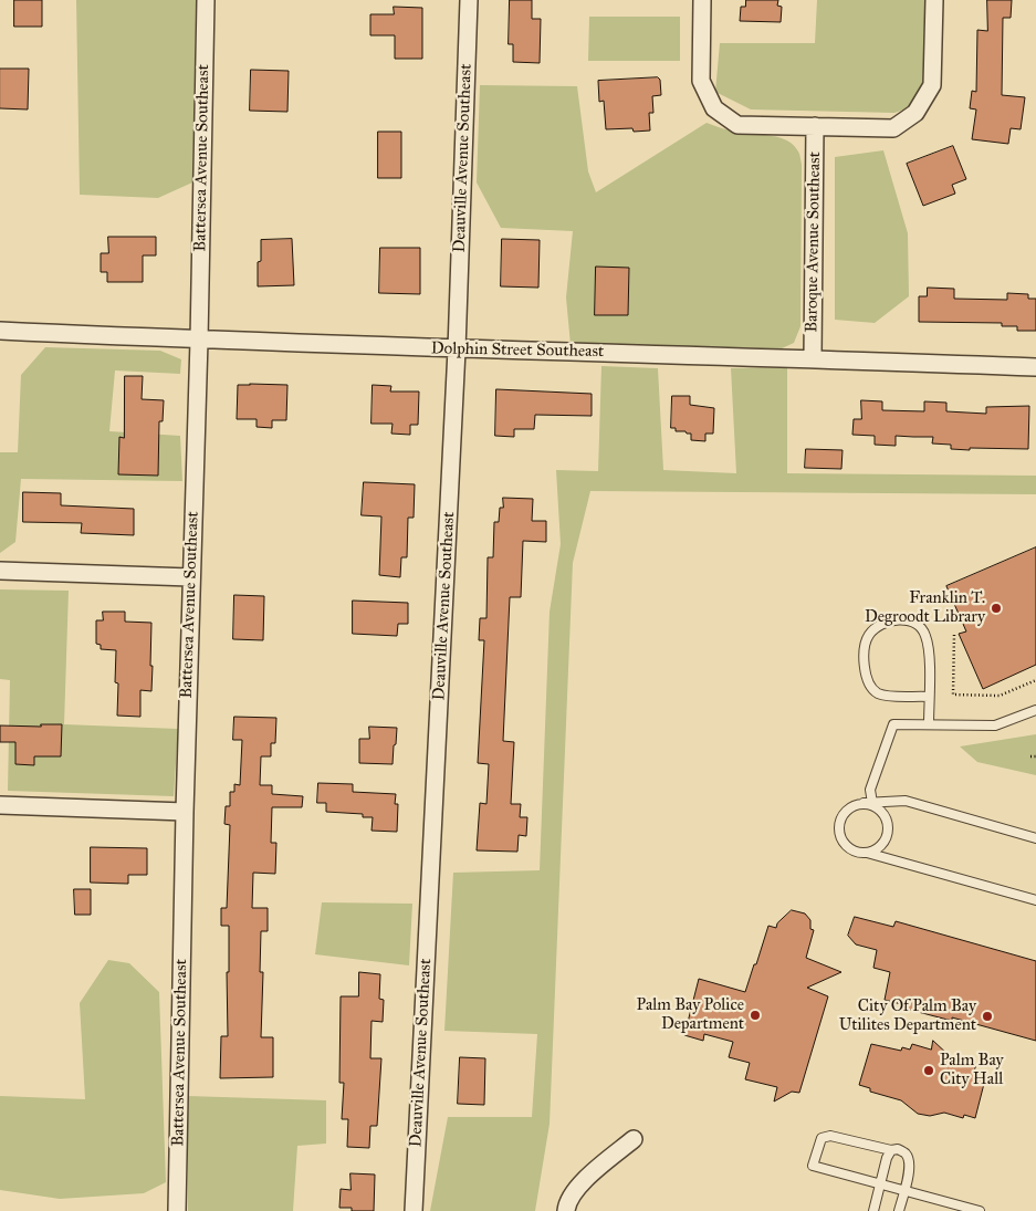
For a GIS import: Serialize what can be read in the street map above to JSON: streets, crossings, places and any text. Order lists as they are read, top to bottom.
{
  "streets": {
    "street": [
      "Battersea Avenue Southeast",
      "Deauville Avenue Southeast",
      "Baroque Avenue Southeast",
      "Dolphin Street Southeast"
    ]
  },
  "crossings": [
    ["Battersea Avenue Southeast", "Dolphin Street Southeast"],
    ["Deauville Avenue Southeast", "Dolphin Street Southeast"],
    ["Baroque Avenue Southeast", "Dolphin Street Southeast"]
  ],
  "places": [
    "Franklin T. Degroodt Library",
    "Palm Bay Police Department",
    "City Of Palm Bay Utilites Department",
    "Palm Bay City Hall"
  ]
}
